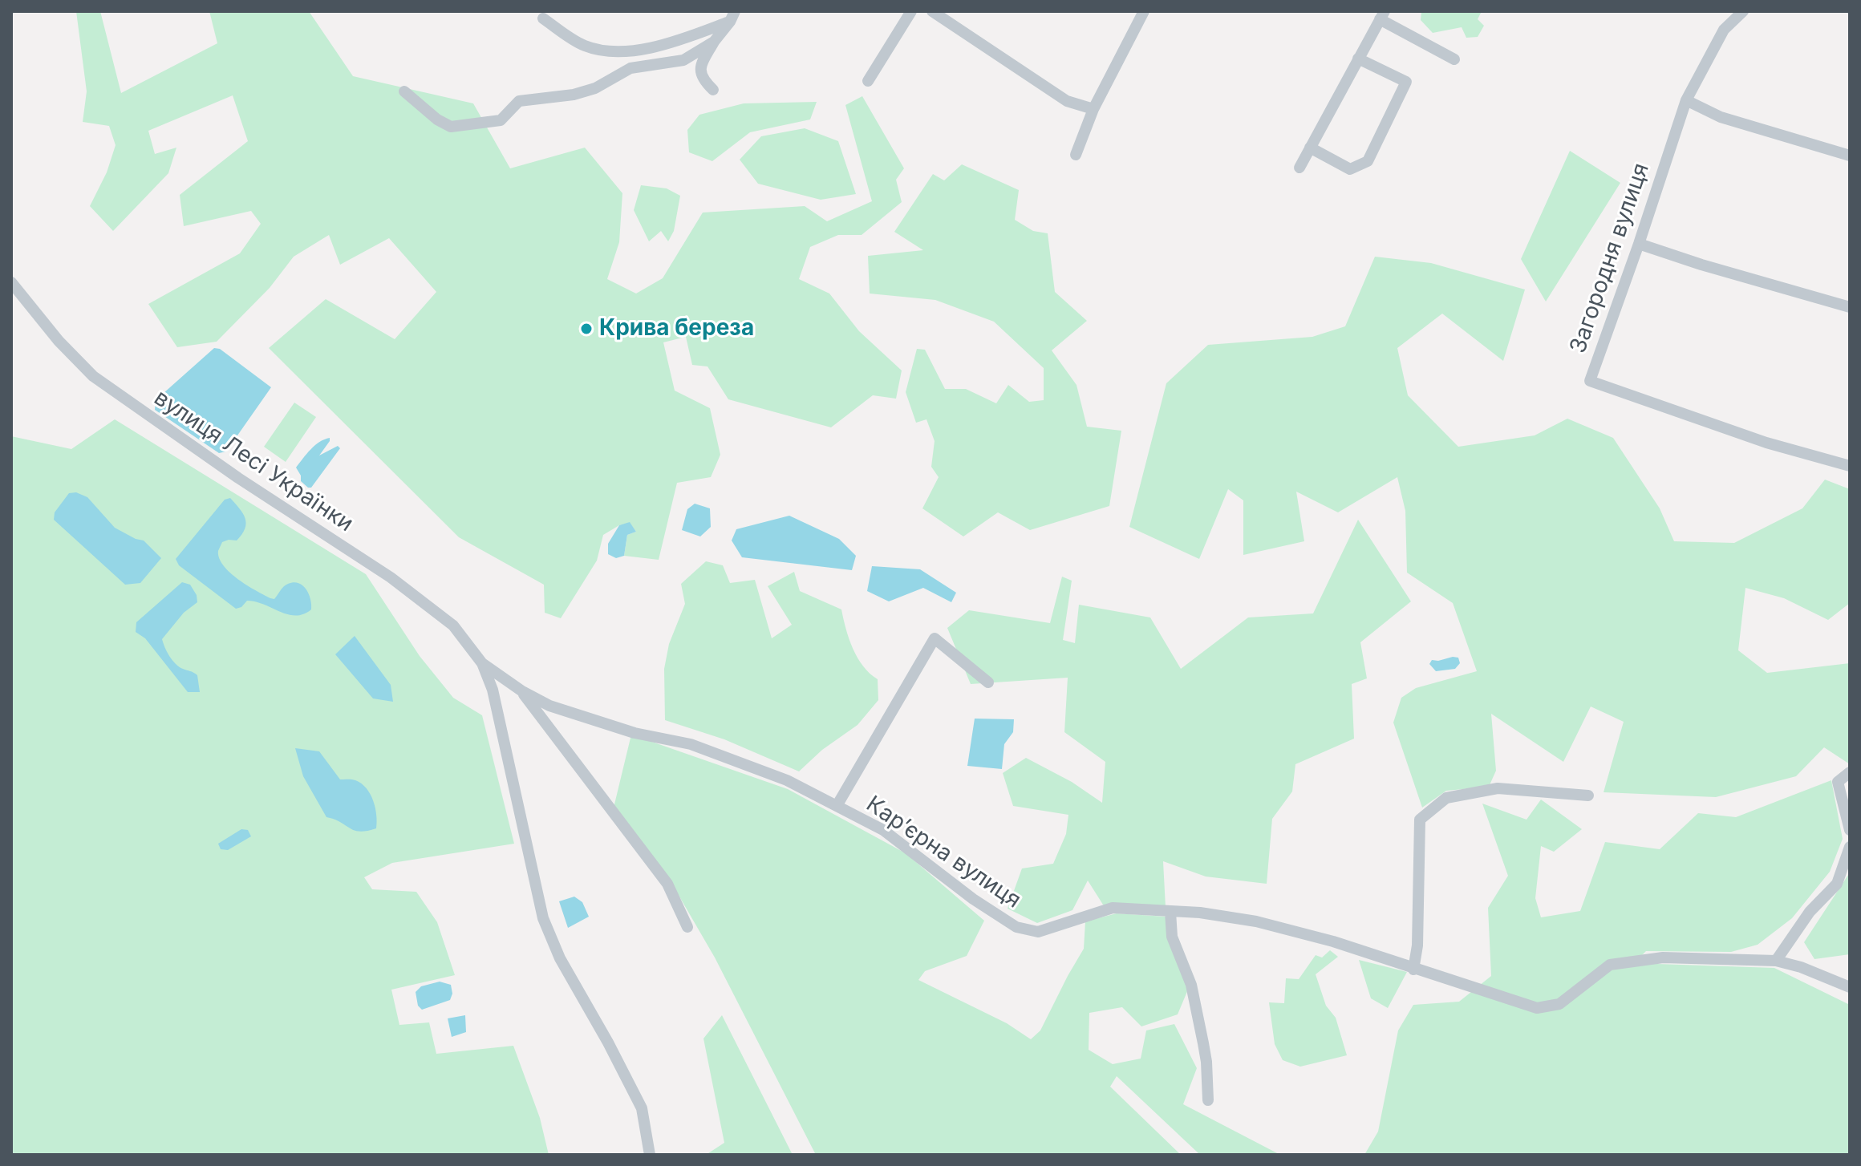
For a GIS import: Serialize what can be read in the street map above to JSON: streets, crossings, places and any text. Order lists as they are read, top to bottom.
{
  "streets": {
    "street": ["Загородня вулиця", "вулиця Лесі Українки", "Карʼєрна вулиця"]
  },
  "crossings": [
    ["вулиця Лесі Українки", "Карʼєрна вулиця"]
  ],
  "places": ["Крива береза"]
}
